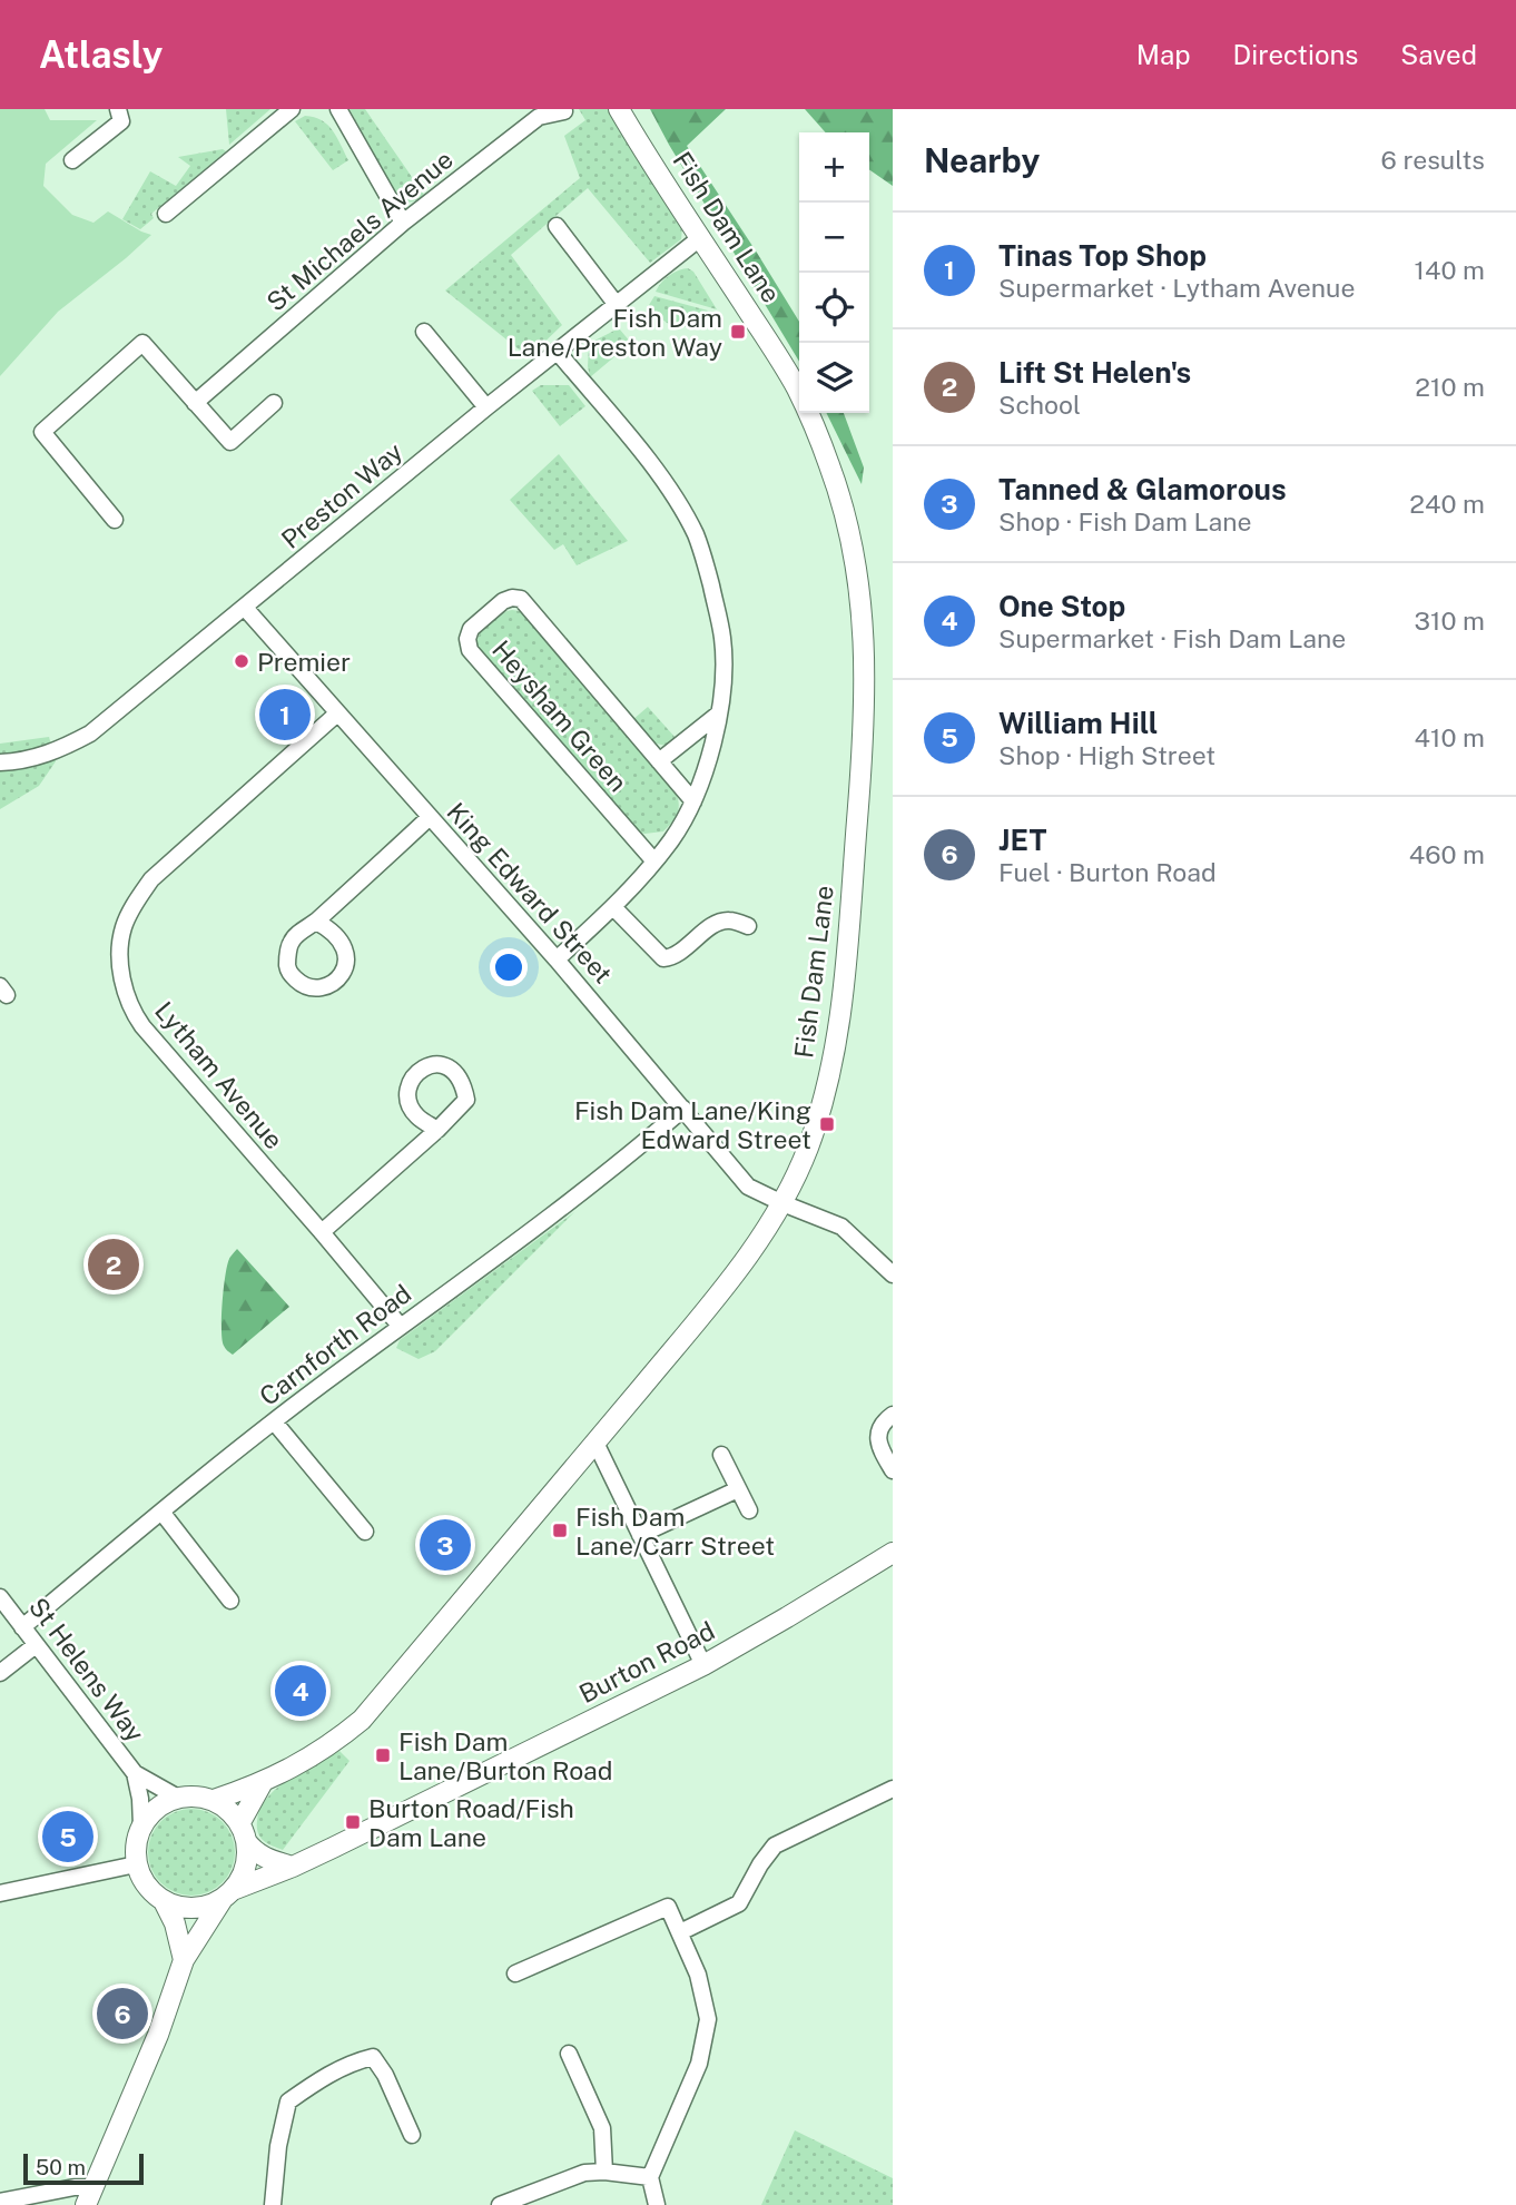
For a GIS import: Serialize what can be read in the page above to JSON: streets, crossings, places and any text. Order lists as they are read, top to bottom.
{
  "streets": {
    "street": [
      "Fish Dam Lane",
      "St Michaels Avenue",
      "Preston Way",
      "Heysham Green",
      "King Edward Street",
      "Lytham Avenue",
      "Carnforth Road",
      "Burton Road",
      "St Helens Way"
    ]
  },
  "crossings": [
    ["Fish Dam Lane", "Preston Way"],
    ["Fish Dam Lane", "King Edward Street"],
    ["Fish Dam Lane", "Burton Road"],
    ["Fish Dam Lane", "St Helens Way"],
    ["Preston Way", "King Edward Street"],
    ["King Edward Street", "Lytham Avenue"],
    ["King Edward Street", "Carnforth Road"],
    ["Lytham Avenue", "Carnforth Road"],
    ["Carnforth Road", "St Helens Way"],
    ["Burton Road", "St Helens Way"]
  ],
  "places": {
    "transit": [
      "Fish Dam Lane/Preston Way",
      "Fish Dam Lane/King Edward Street",
      "Fish Dam Lane/Carr Street",
      "Fish Dam Lane/Burton Road",
      "Burton Road/Fish Dam Lane"
    ],
    "other": ["Premier"]
  },
  "scale_bar": "50 m",
  "page": {
    "header": "Atlasly",
    "nav": ["Map", "Directions", "Saved"],
    "heading": ["Nearby", "6 results"],
    "map_buttons": ["+", "−"],
    "list": [
      {
        "mark": "1",
        "name": "Tinas Top Shop",
        "note": "Supermarket · Lytham Avenue",
        "value": "140 m"
      },
      {
        "mark": "2",
        "name": "Lift St Helen's",
        "note": "School",
        "value": "210 m"
      },
      {
        "mark": "3",
        "name": "Tanned & Glamorous",
        "note": "Shop · Fish Dam Lane",
        "value": "240 m"
      },
      {
        "mark": "4",
        "name": "One Stop",
        "note": "Supermarket · Fish Dam Lane",
        "value": "310 m"
      },
      {
        "mark": "5",
        "name": "William Hill",
        "note": "Shop · High Street",
        "value": "410 m"
      },
      {
        "mark": "6",
        "name": "JET",
        "note": "Fuel · Burton Road",
        "value": "460 m"
      }
    ],
    "pins": [
      "1",
      "2",
      "3",
      "4",
      "5",
      "6"
    ],
    "scale": "50 m"
  }
}
